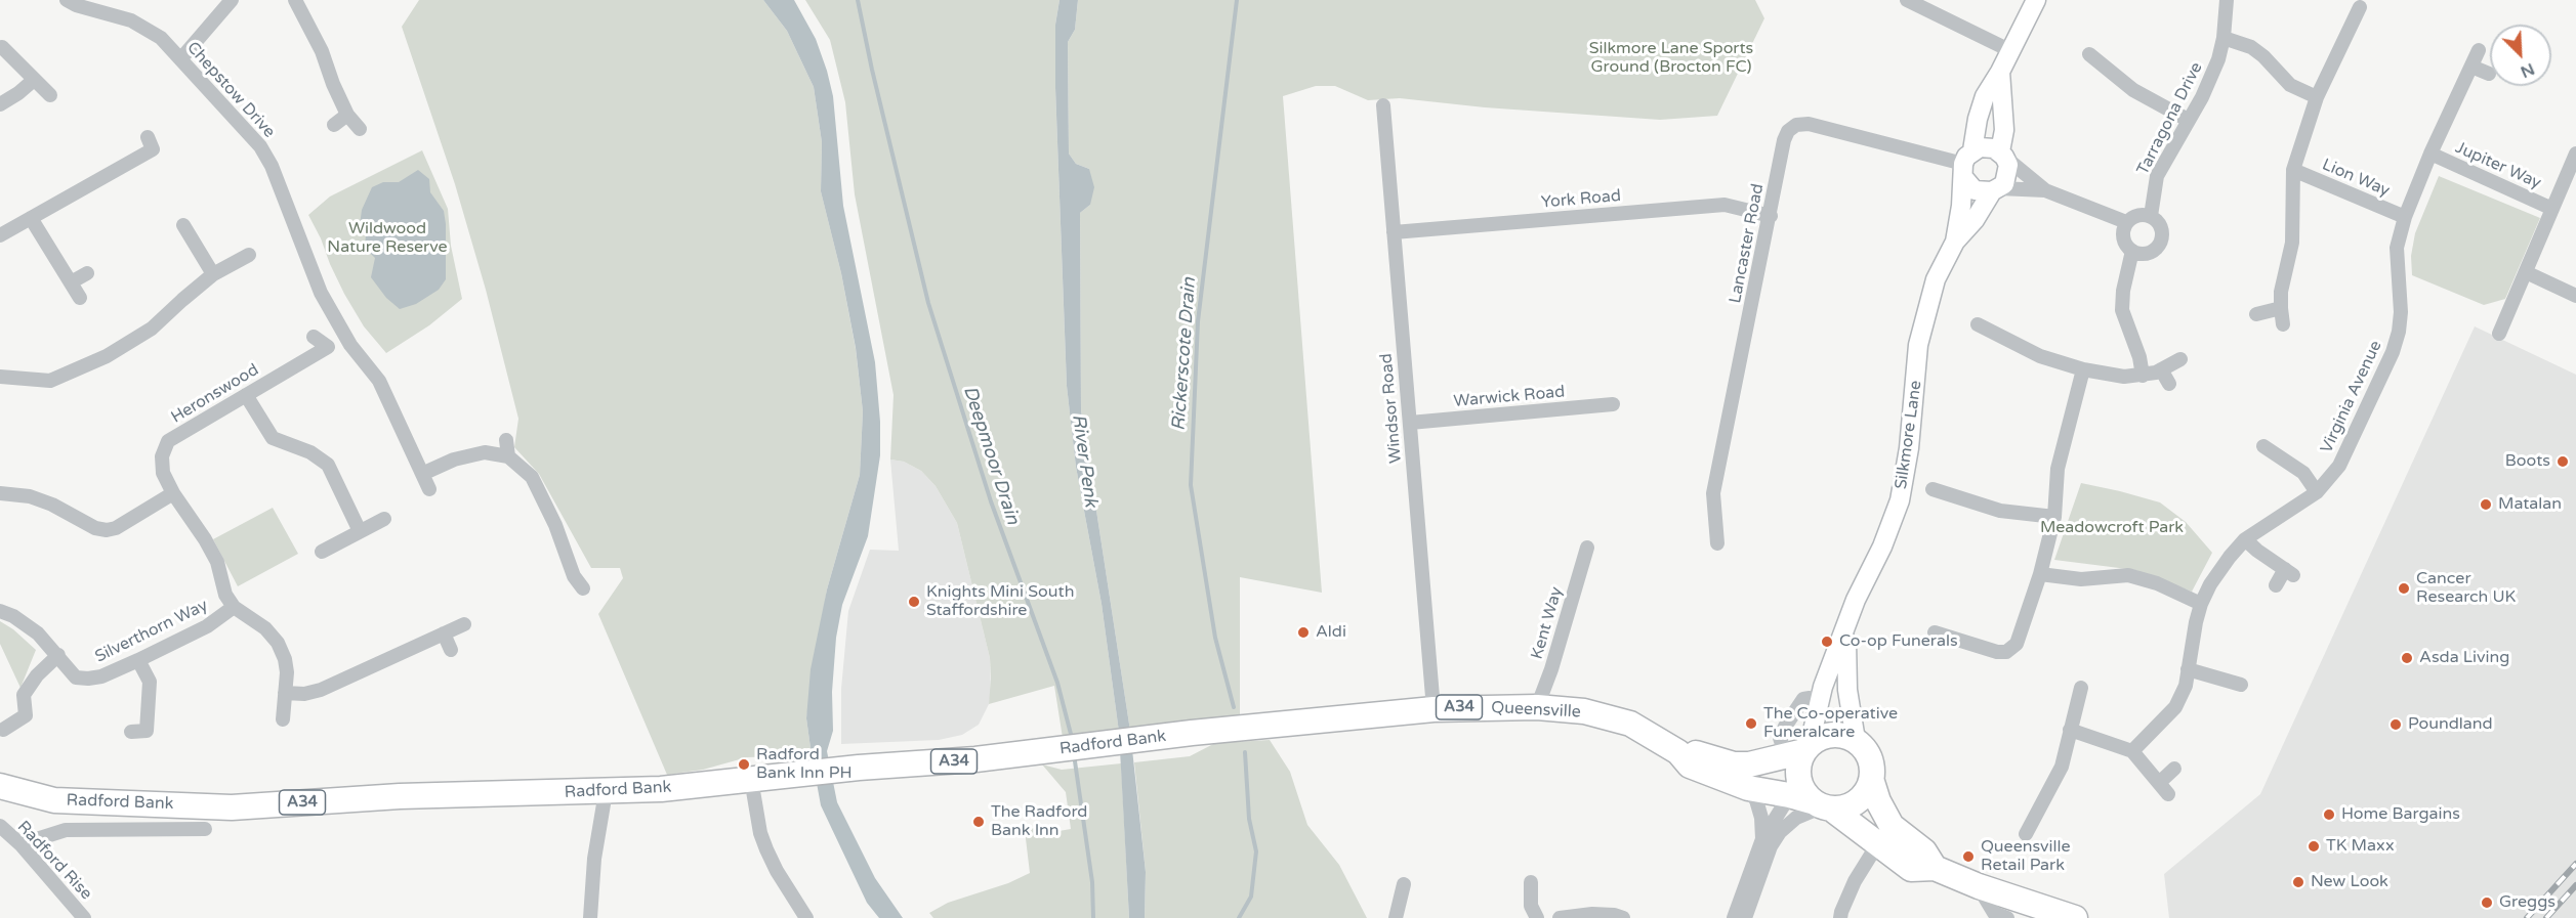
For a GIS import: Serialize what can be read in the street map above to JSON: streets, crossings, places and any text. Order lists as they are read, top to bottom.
{
  "streets": {
    "highway": ["A34", "Queensville", "Radford Bank"],
    "street": [
      "Chepstow Drive",
      "Tarragona Drive",
      "Jupiter Way",
      "Lion Way",
      "York Road",
      "Lancaster Road",
      "Heronswood",
      "Warwick Road",
      "Virginia Avenue",
      "Windsor Road",
      "Silkmore Lane",
      "Kent Way",
      "Silverthorn Way",
      "Radford Rise"
    ]
  },
  "crossings": [
    ["Jupiter Way", "Virginia Avenue"],
    ["Lion Way", "Virginia Avenue"],
    ["York Road", "Lancaster Road"],
    ["York Road", "Windsor Road"],
    ["Lancaster Road", "Silkmore Lane"],
    ["Heronswood", "Silverthorn Way"],
    ["Warwick Road", "Windsor Road"],
    ["Windsor Road", "Queensville"],
    ["Silkmore Lane", "A34"],
    ["Kent Way", "Queensville"],
    ["A34", "Queensville"],
    ["Queensville", "Radford Bank"],
    ["Radford Bank", "Radford Rise"]
  ],
  "water": ["Rickerscote Drain", "Deepmoor Drain", "River Penk"],
  "parks": ["Silkmore Lane Sports Ground (Brocton FC)", "Wildwood Nature Reserve", "Meadowcroft Park"],
  "places": [
    "Boots",
    "Matalan",
    "Cancer Research UK",
    "Knights Mini South Staffordshire",
    "Aldi",
    "Co-op Funerals",
    "Asda Living",
    "The Co-operative Funeralcare",
    "Poundland",
    "Radford Bank Inn PH",
    "Home Bargains",
    "The Radford Bank Inn",
    "TK Maxx",
    "Queensville Retail Park",
    "New Look",
    "Greggs"
  ],
  "north": "bottom right"
}
